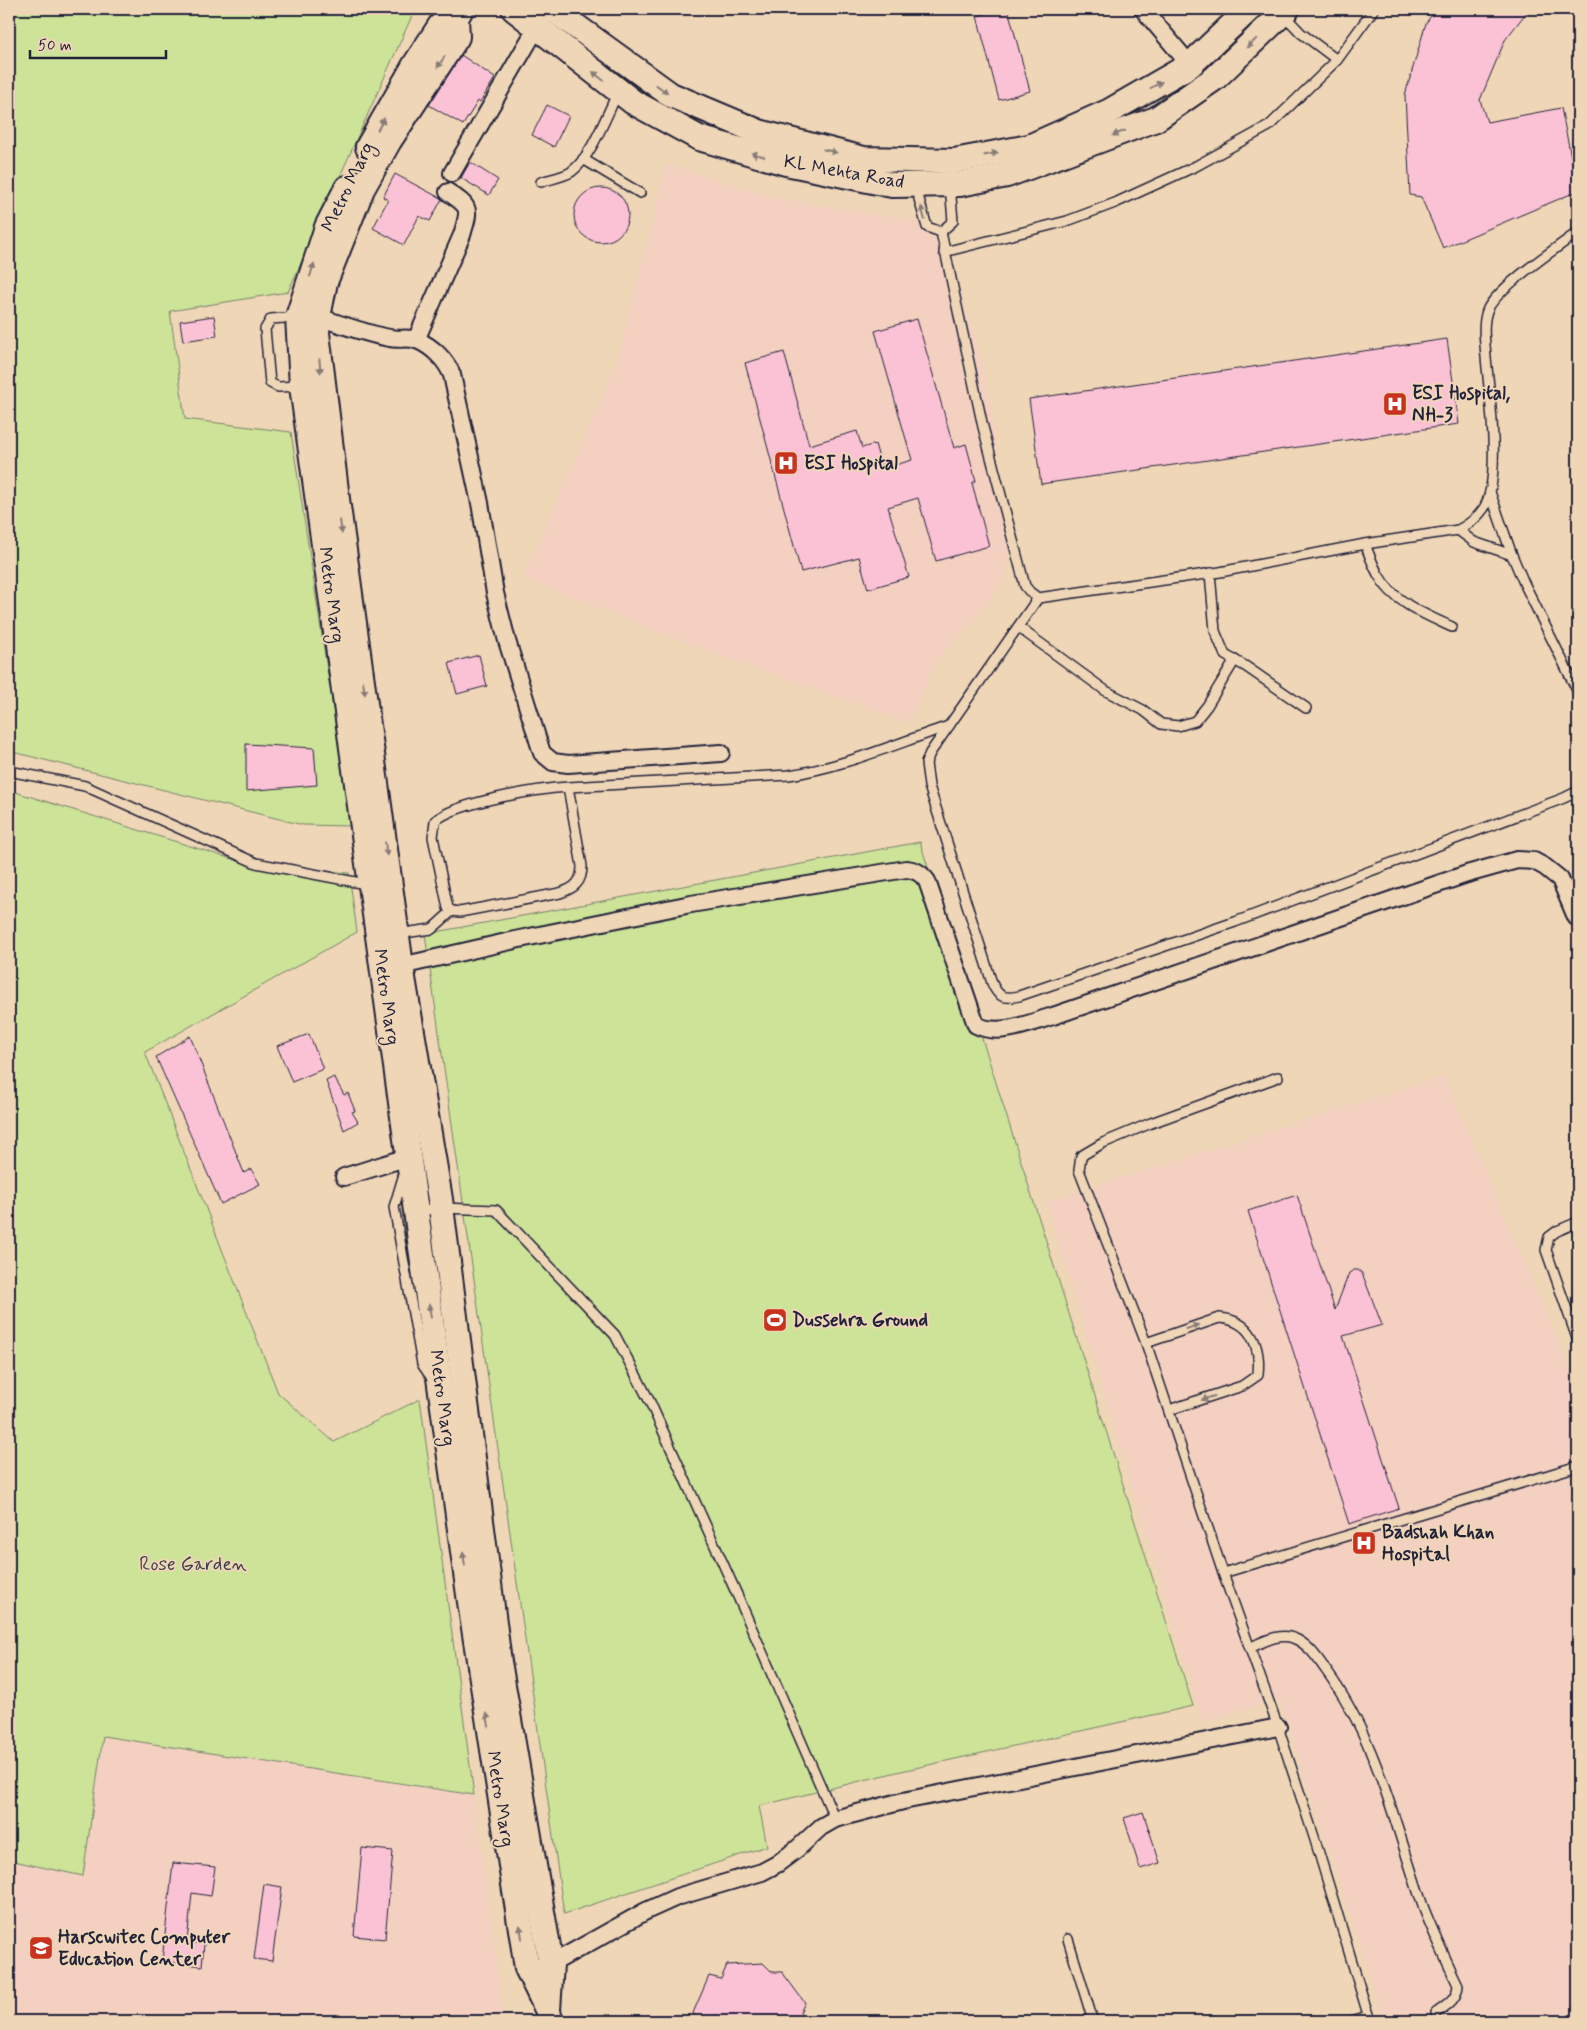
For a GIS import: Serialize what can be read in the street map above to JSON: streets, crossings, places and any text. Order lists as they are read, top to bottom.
{
  "streets": {
    "street": ["KL Mehta Road", "Metro Marg"]
  },
  "parks": ["Rose Garden"],
  "places": {
    "hospital": ["ESI Hospital, NH-3", "ESI Hospital", "Badshah Khan Hospital"],
    "sports": ["Dussehra Ground"],
    "school or university": ["Harscwitec Computer Education Center"]
  },
  "scale_bar": "50 m"
}
